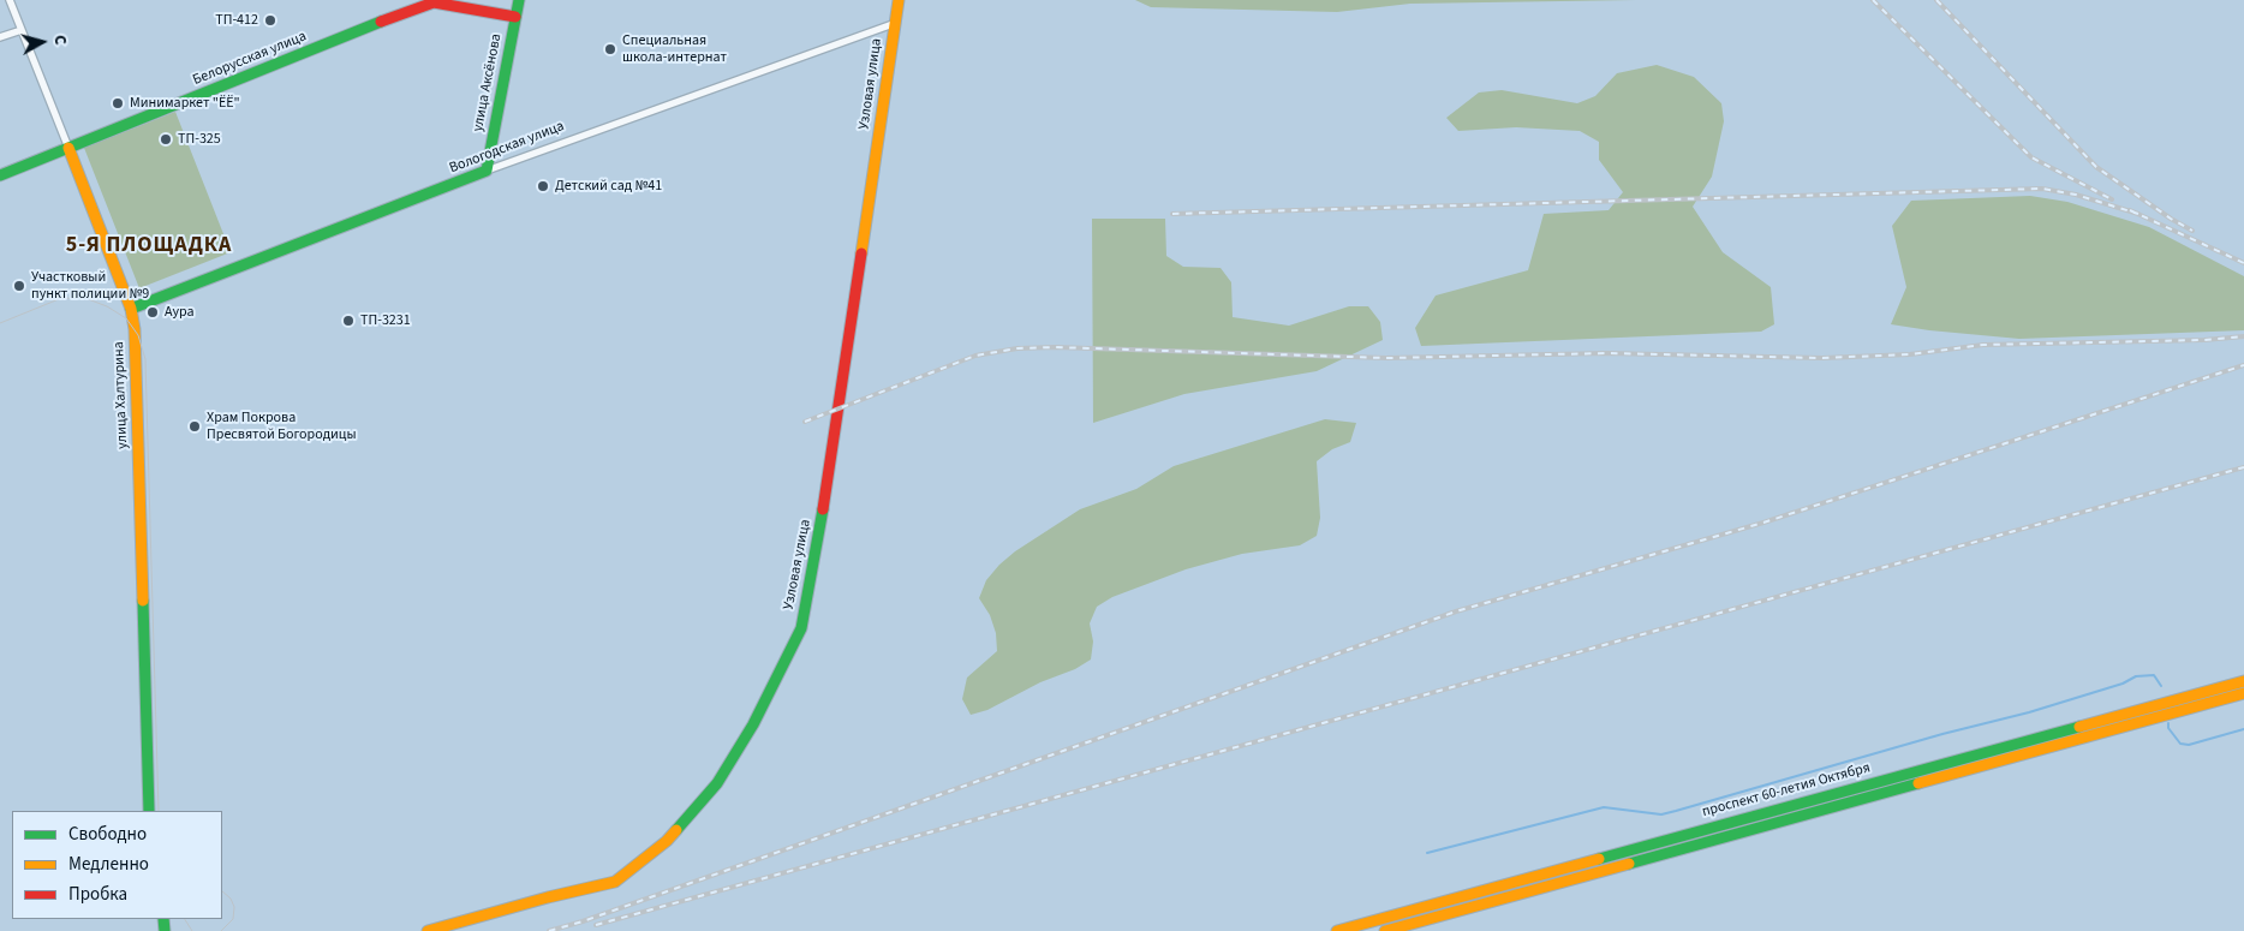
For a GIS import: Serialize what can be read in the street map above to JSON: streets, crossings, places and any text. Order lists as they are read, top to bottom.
{
  "streets": {
    "main road": [
      "Белорусская улица",
      "улица Аксёнова",
      "Узловая улица",
      "Вологодская улица",
      "улица Халтурина",
      "проспект 60-летия Октября"
    ]
  },
  "crossings": [
    ["Белорусская улица", "улица Аксёнова"],
    ["Белорусская улица", "улица Халтурина"],
    ["улица Аксёнова", "Вологодская улица"],
    ["Узловая улица", "Вологодская улица"],
    ["Вологодская улица", "улица Халтурина"]
  ],
  "districts": ["5-Я ПЛОЩАДКА"],
  "places": [
    "ТП-412",
    "Специальная школа-интернат",
    "Минимаркет \"ЁЁ\"",
    "ТП-325",
    "Детский сад №41",
    "Участковый пункт полиции №9",
    "Аура",
    "ТП-3231",
    "Храм Покрова Пресвятой Богородицы"
  ],
  "legend": ["Свободно", "Медленно", "Пробка"],
  "north": "right"
}
